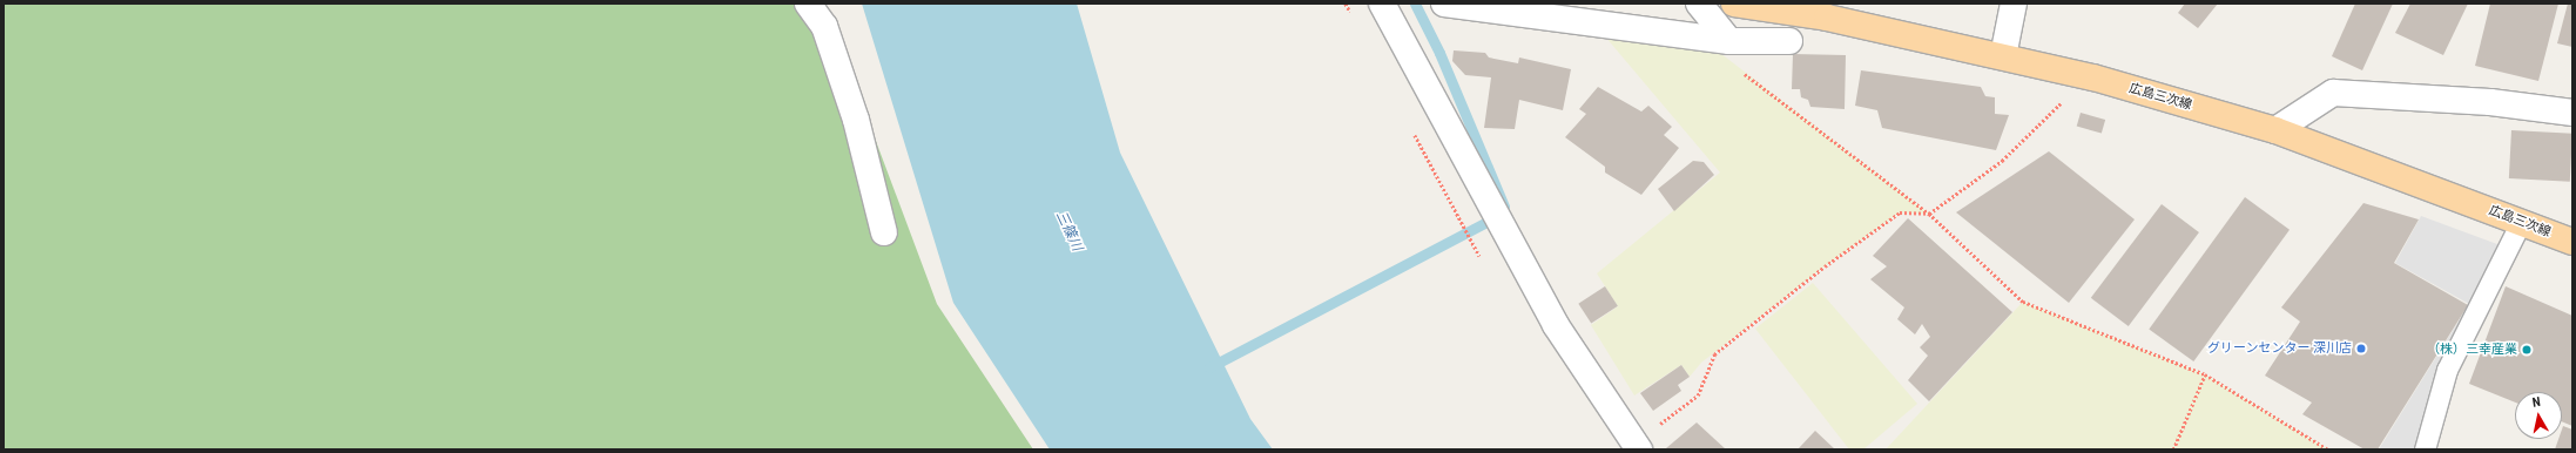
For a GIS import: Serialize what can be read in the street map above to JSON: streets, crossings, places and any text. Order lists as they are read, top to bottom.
{
  "streets": {
    "main road": ["広島三次線"]
  },
  "water": ["三篠川"],
  "places": ["グリーンセンター 深川店", "（株）三幸産業"],
  "north": "top"
}
